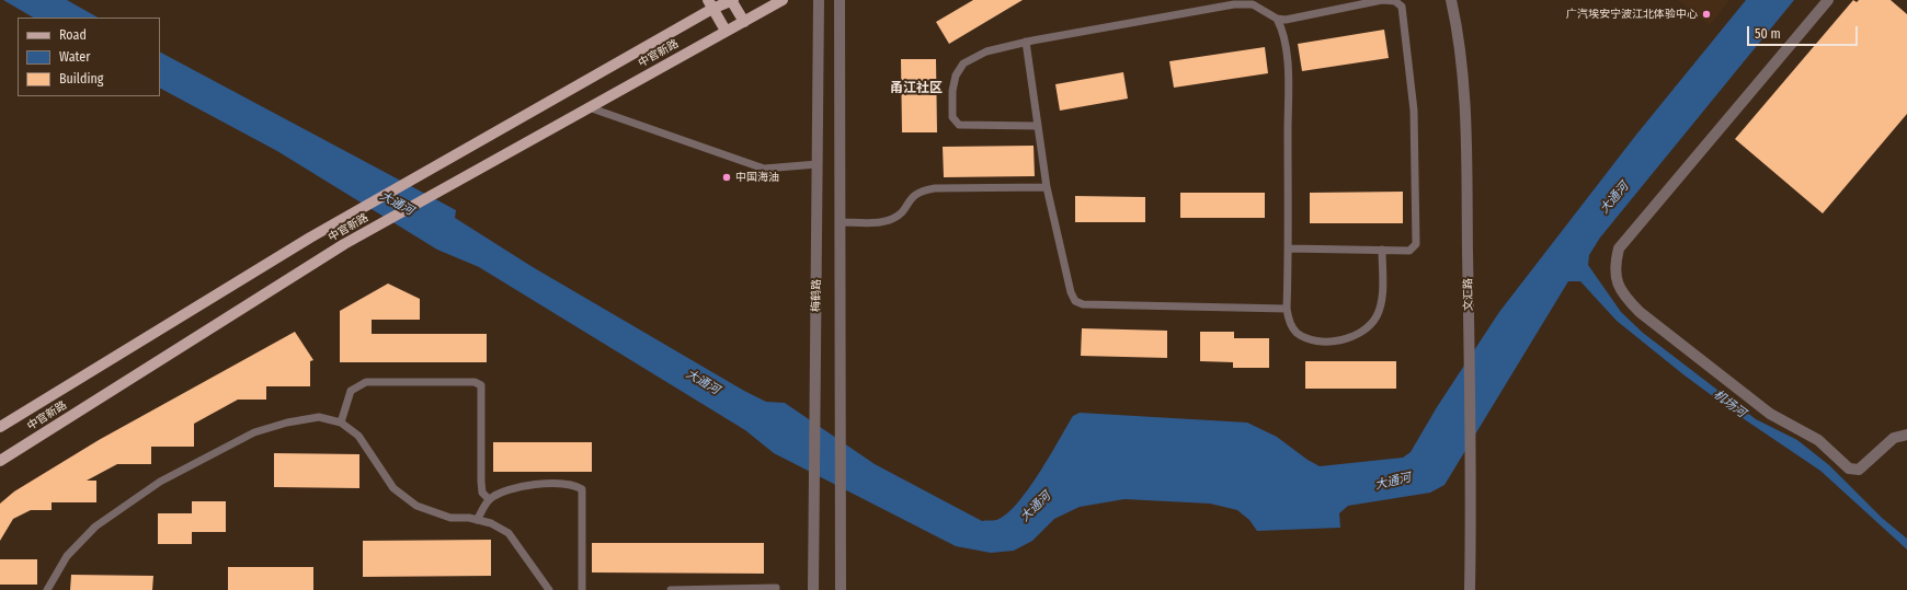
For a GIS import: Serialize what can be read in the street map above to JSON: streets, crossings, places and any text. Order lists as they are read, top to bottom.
{
  "streets": {
    "main road": ["中官新路"],
    "street": ["文汇路", "梅鹤路"]
  },
  "districts": ["甬江社区"],
  "water": ["大通河", "机场河"],
  "places": ["广汽埃安宁波江北体验中心", "中国海油"],
  "legend": ["Road", "Water", "Building"],
  "scale_bar": "50 m"
}
